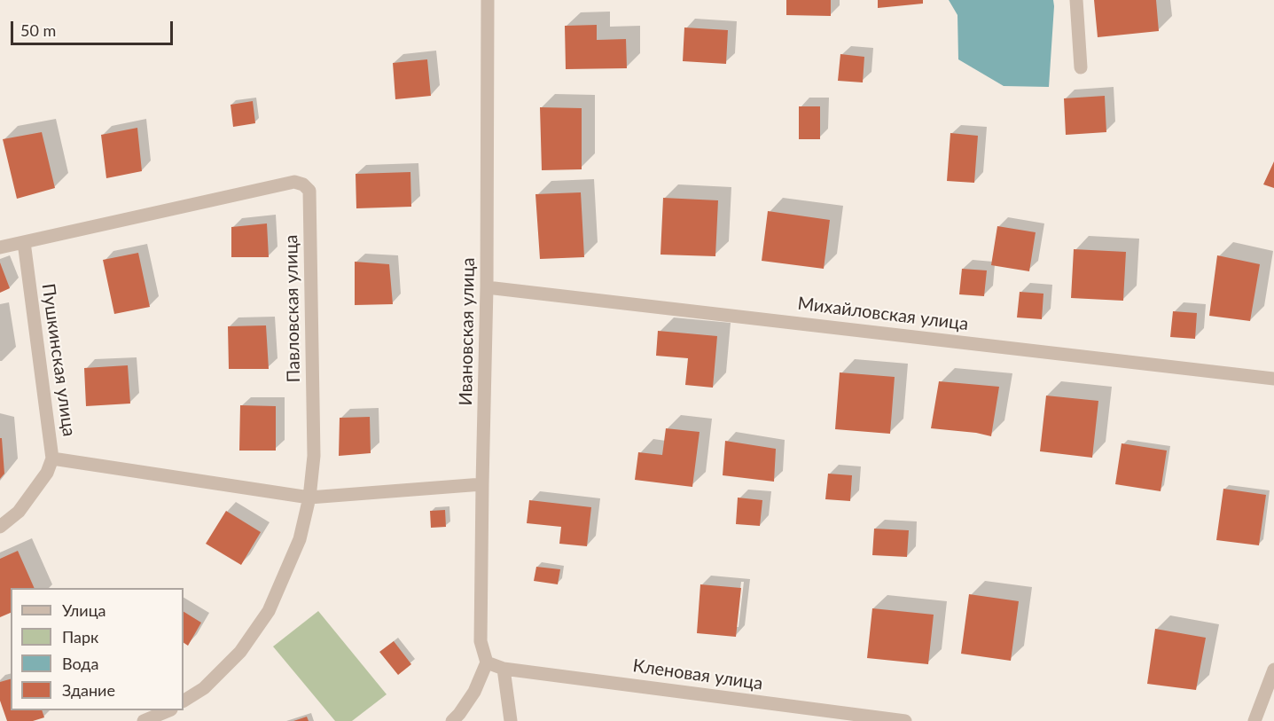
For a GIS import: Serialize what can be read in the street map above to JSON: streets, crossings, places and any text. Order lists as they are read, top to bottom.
{
  "streets": {
    "street": [
      "Павловская улица",
      "Михайловская улица",
      "Ивановская улица",
      "Пушкинская улица",
      "Кленовая улица"
    ]
  },
  "crossings": [
    ["Павловская улица", "Пушкинская улица"],
    ["Михайловская улица", "Ивановская улица"],
    ["Ивановская улица", "Кленовая улица"]
  ],
  "legend": [
    "Улица",
    "Парк",
    "Вода",
    "Здание"
  ],
  "scale_bar": "50 m"
}
